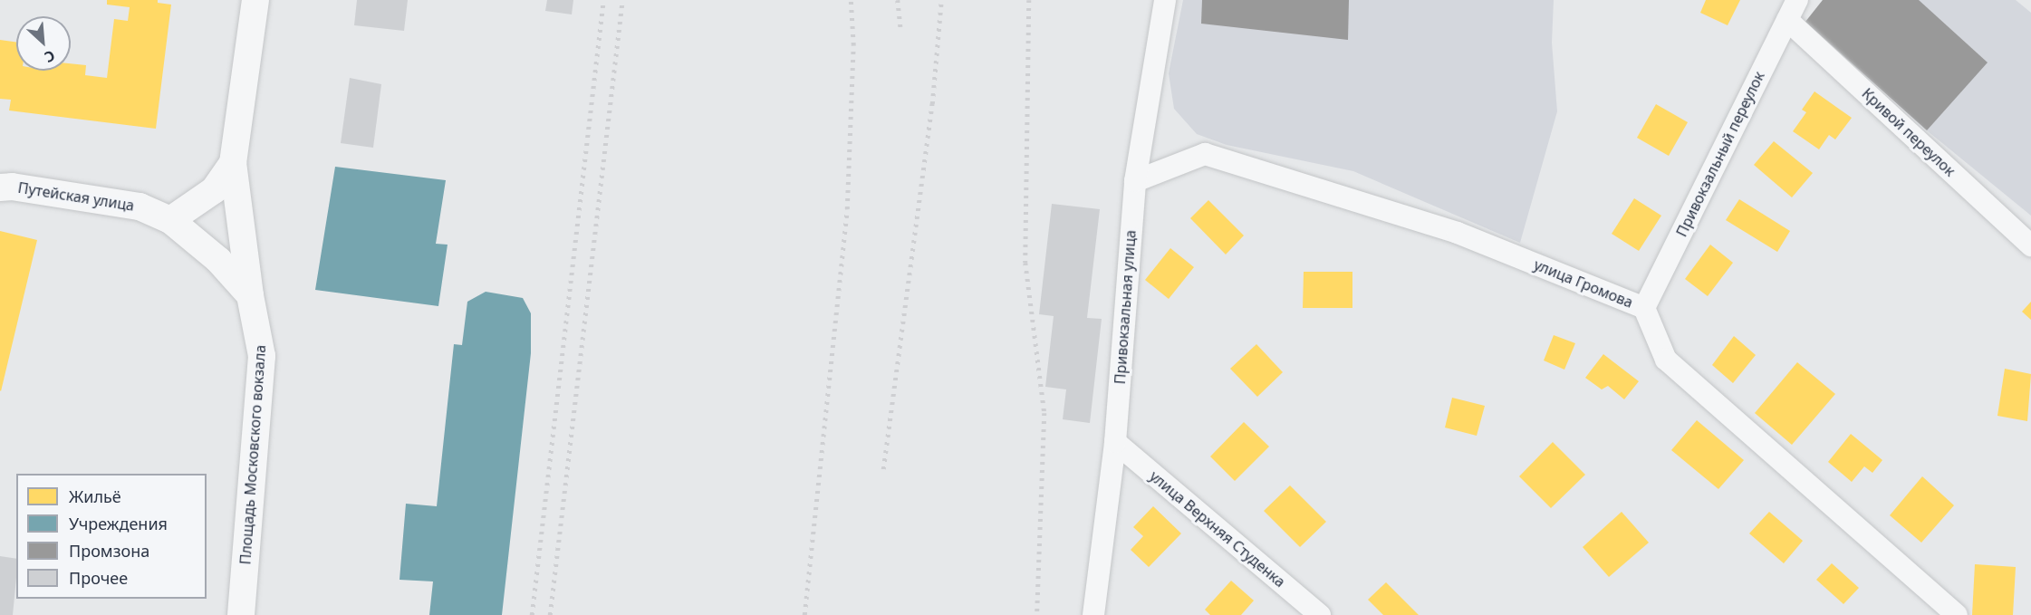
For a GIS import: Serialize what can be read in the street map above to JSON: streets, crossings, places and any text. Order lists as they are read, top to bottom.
{
  "streets": {
    "street": [
      "Кривой переулок",
      "Привокзальный переулок",
      "Путейская улица",
      "улица Громова",
      "Привокзальная улица",
      "Площадь Московского вокзала",
      "улица Верхняя Cтуденка"
    ]
  },
  "crossings": [
    ["Кривой переулок", "Привокзальный переулок"],
    ["Привокзальный переулок", "улица Громова"],
    ["Путейская улица", "Площадь Московского вокзала"],
    ["улица Громова", "Привокзальная улица"],
    ["Привокзальная улица", "улица Верхняя Cтуденка"]
  ],
  "legend": [
    "Жильё",
    "Учреждения",
    "Промзона",
    "Прочее"
  ],
  "north": "bottom right"
}
